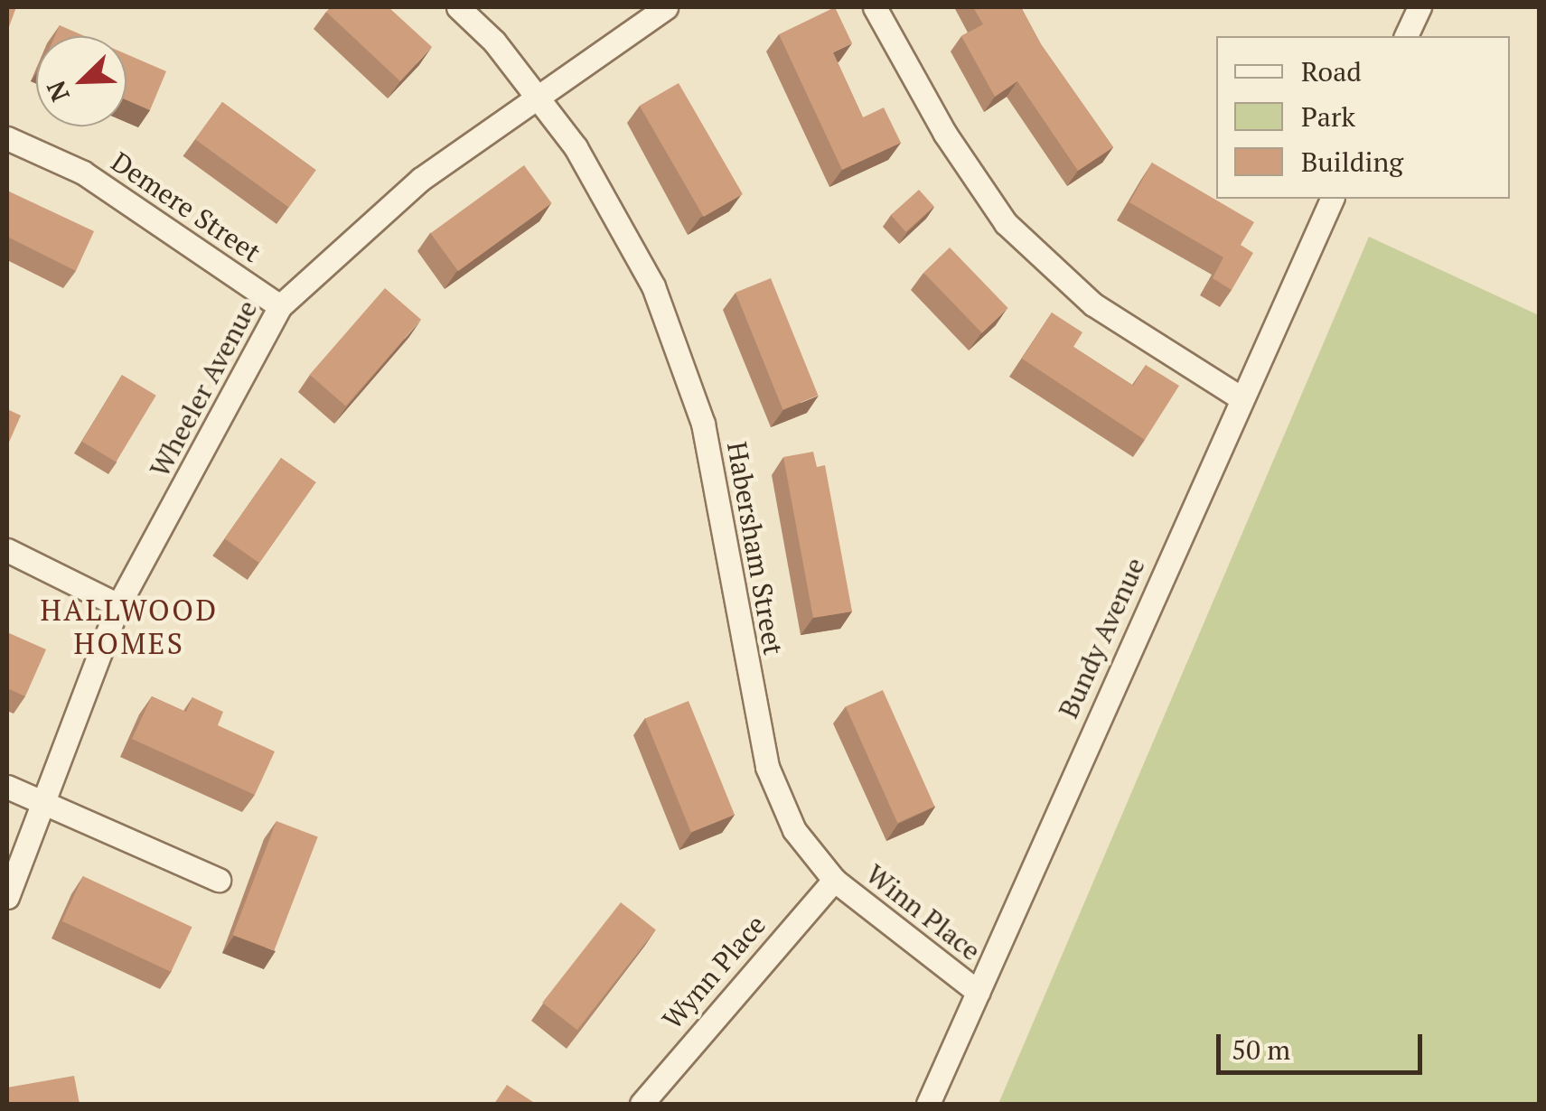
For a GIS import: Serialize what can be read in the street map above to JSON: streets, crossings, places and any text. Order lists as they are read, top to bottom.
{
  "streets": {
    "street": [
      "Demere Street",
      "Wheeler Avenue",
      "Habersham Street",
      "Bundy Avenue",
      "Winn Place",
      "Wynn Place"
    ]
  },
  "crossings": [
    ["Demere Street", "Wheeler Avenue"],
    ["Wheeler Avenue", "Habersham Street"],
    ["Habersham Street", "Winn Place"],
    ["Habersham Street", "Wynn Place"],
    ["Bundy Avenue", "Winn Place"],
    ["Winn Place", "Wynn Place"]
  ],
  "districts": ["HALLWOOD HOMES"],
  "legend": ["Road", "Park", "Building"],
  "scale_bar": "50 m",
  "north": "bottom left"
}
